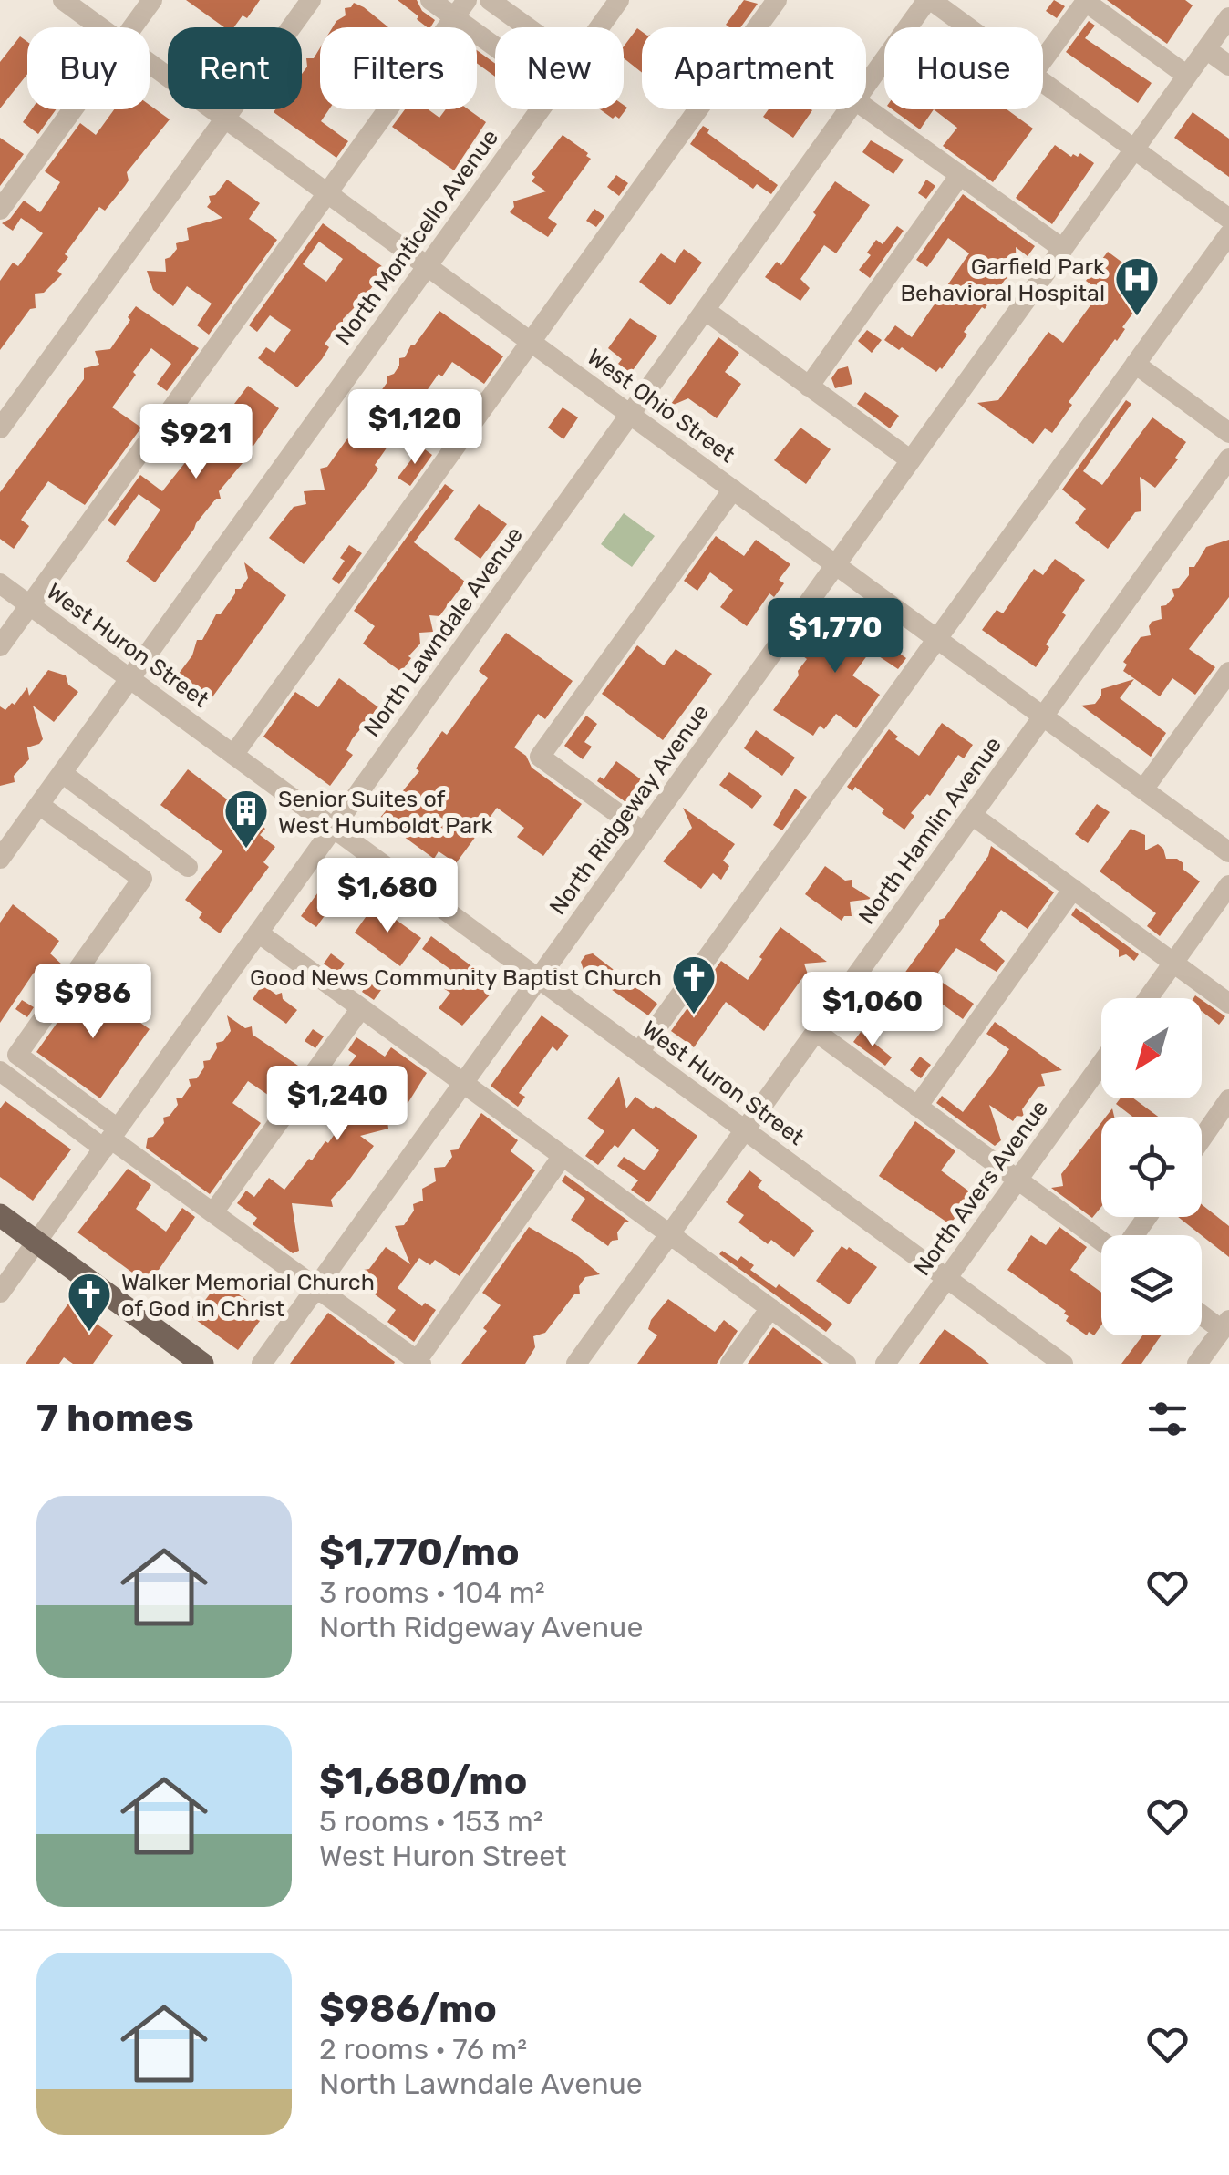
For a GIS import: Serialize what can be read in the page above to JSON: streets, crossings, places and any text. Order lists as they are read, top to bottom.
{
  "streets": {
    "street": [
      "North Monticello Avenue",
      "West Ohio Street",
      "North Lawndale Avenue",
      "West Huron Street",
      "North Ridgeway Avenue",
      "North Hamlin Avenue",
      "North Avers Avenue"
    ]
  },
  "crossings": [
    ["North Monticello Avenue", "West Ohio Street"],
    ["North Monticello Avenue", "West Huron Street"],
    ["West Ohio Street", "North Lawndale Avenue"],
    ["West Ohio Street", "North Ridgeway Avenue"],
    ["West Ohio Street", "North Hamlin Avenue"],
    ["North Lawndale Avenue", "West Huron Street"],
    ["West Huron Street", "North Ridgeway Avenue"],
    ["West Huron Street", "North Hamlin Avenue"],
    ["West Huron Street", "North Avers Avenue"]
  ],
  "places": {
    "hospital": ["Garfield Park Behavioral Hospital"],
    "building": ["Senior Suites of West Humboldt Park"],
    "church": ["Good News Community Baptist Church", "Walker Memorial Church of God in Christ"]
  },
  "north": "bottom left",
  "page": {
    "chip": [
      "Buy",
      "Rent",
      "Filters",
      "New",
      "Apartment",
      "House"
    ],
    "price": [
      "$1,120",
      "$921",
      "$1,770",
      "$1,680",
      "$986",
      "$1,060",
      "$1,240"
    ],
    "heading": "7 homes",
    "list": [
      {
        "name": "$1,770/mo",
        "note": "3 rooms · 104 m² · North Ridgeway Avenue"
      },
      {
        "name": "$1,680/mo",
        "note": "5 rooms · 153 m² · West Huron Street"
      },
      {
        "name": "$986/mo",
        "note": "2 rooms · 76 m² · North Lawndale Avenue"
      }
    ]
  }
}
